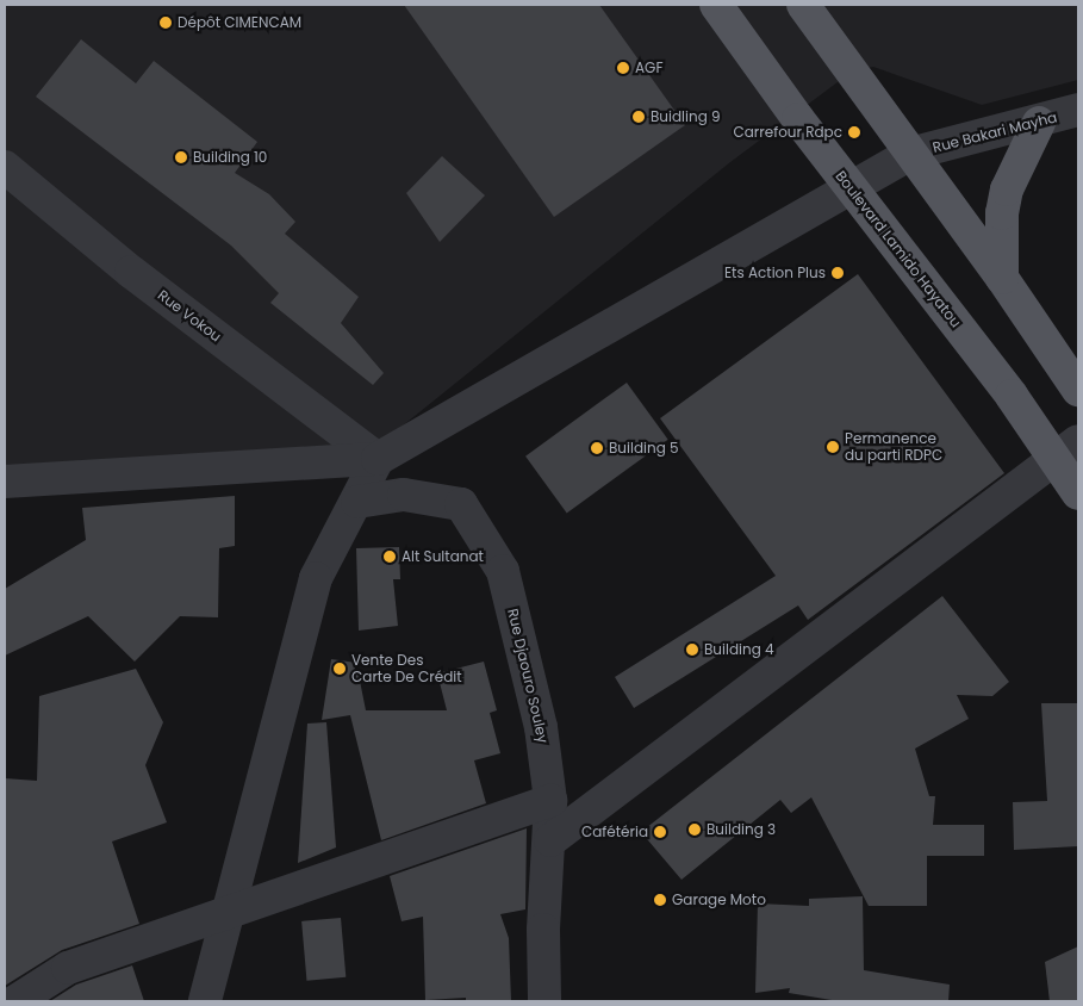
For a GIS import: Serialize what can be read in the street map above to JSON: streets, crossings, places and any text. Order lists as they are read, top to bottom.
{
  "streets": {
    "main road": ["Boulevard Lamido Hayatou"],
    "street": ["Rue Bakari Mayha", "Rue Vokou", "Rue Djaouro Souley"]
  },
  "crossings": [
    ["Rue Bakari Mayha", "Boulevard Lamido Hayatou"],
    ["Rue Bakari Mayha", "Rue Vokou"]
  ],
  "places": [
    "Dépôt CIMENCAM",
    "AGF",
    "Buidling 9",
    "Carrefour Rdpc",
    "Building 10",
    "Ets Action Plus",
    "Permanence du parti RDPC",
    "Building 5",
    "Alt Sultanat",
    "Building 4",
    "Vente Des Carte De Crédit",
    "Building 3",
    "Cafétéria",
    "Garage Moto"
  ]
}
